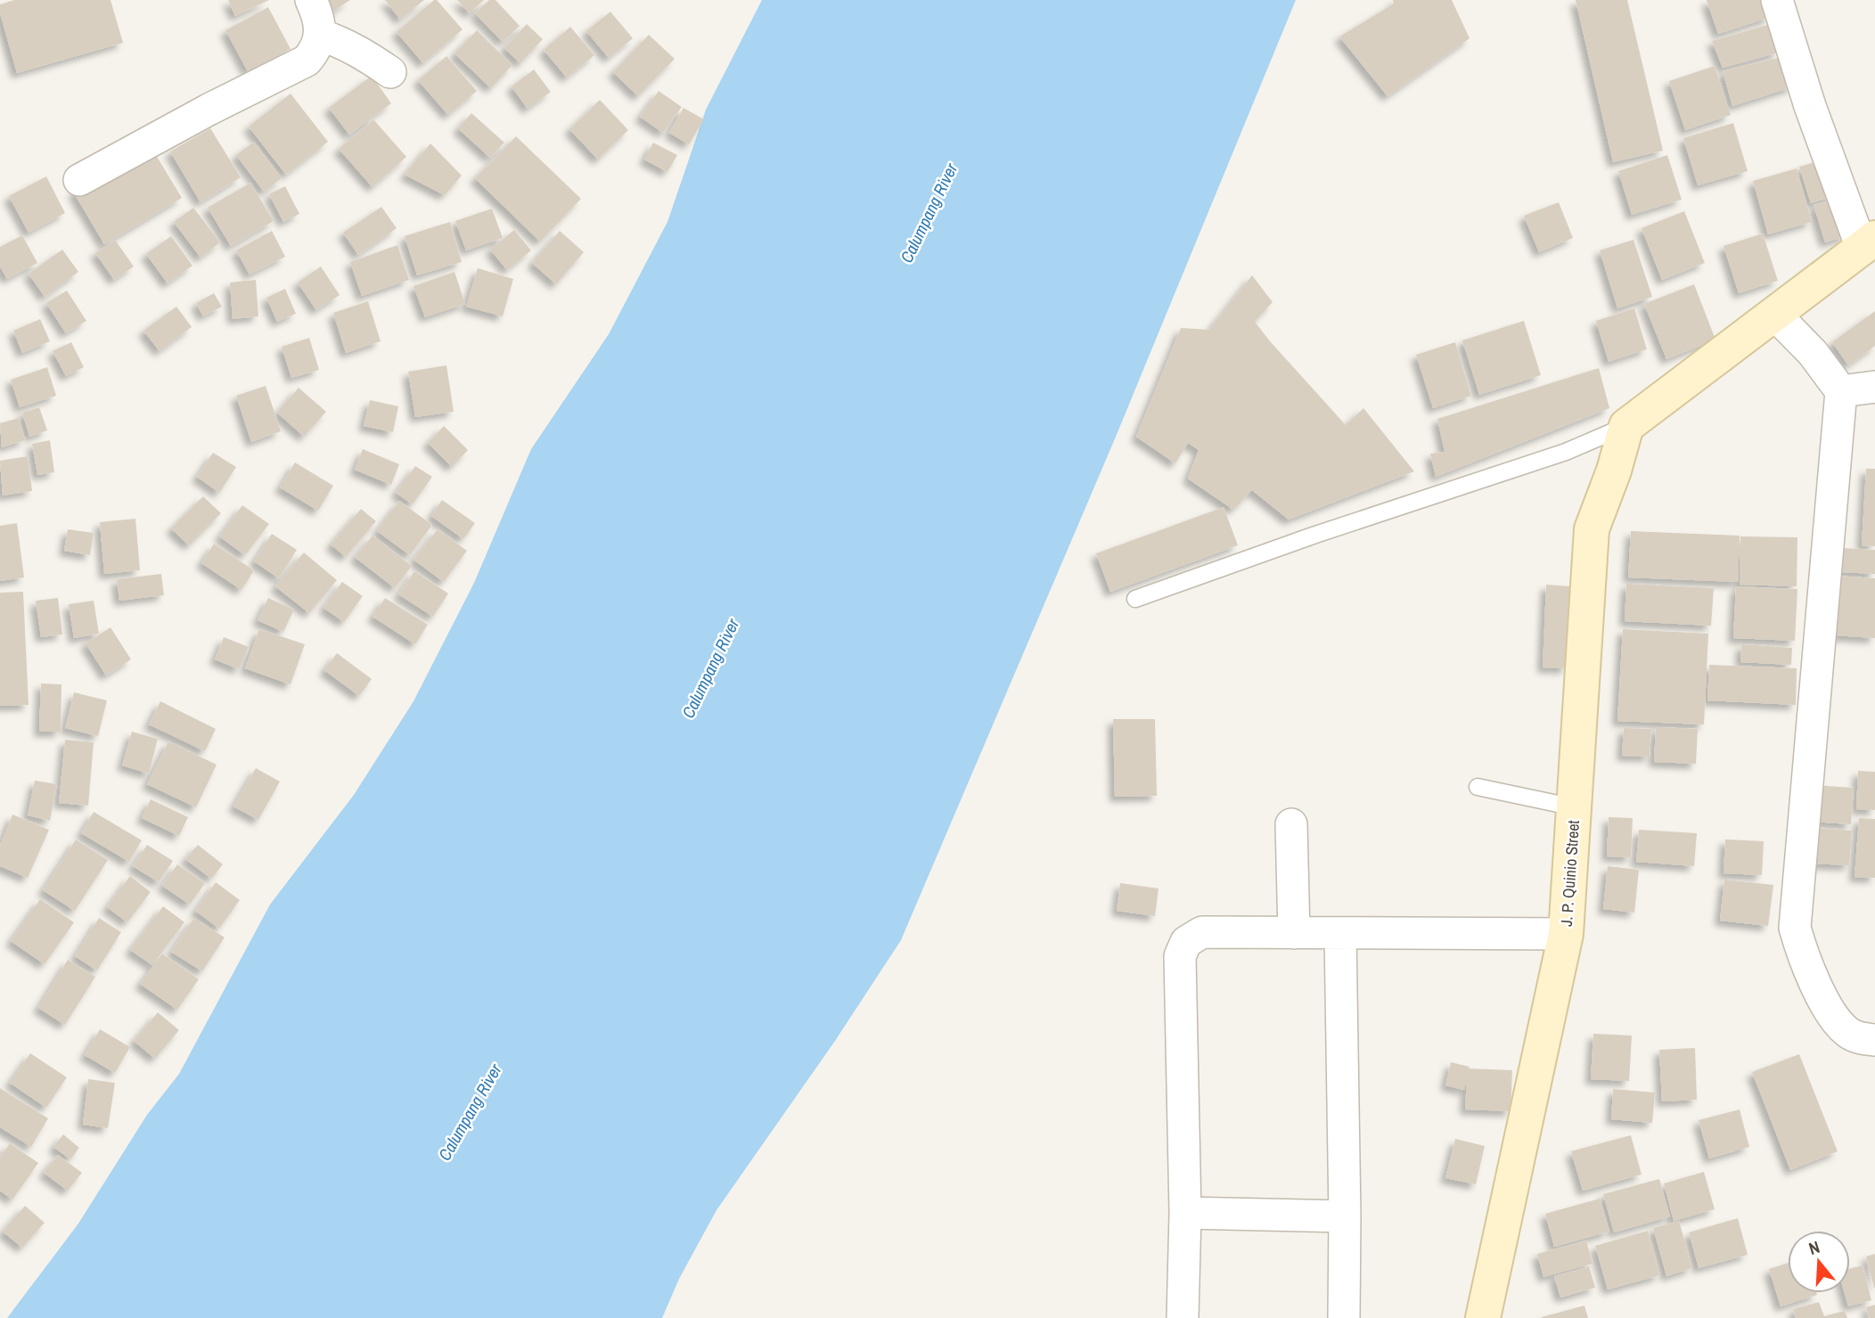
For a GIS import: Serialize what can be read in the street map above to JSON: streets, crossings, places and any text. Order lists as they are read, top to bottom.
{
  "streets": {
    "street": ["J. P. Quinio Street"]
  },
  "water": ["Calumpang River"],
  "north": "top"
}
